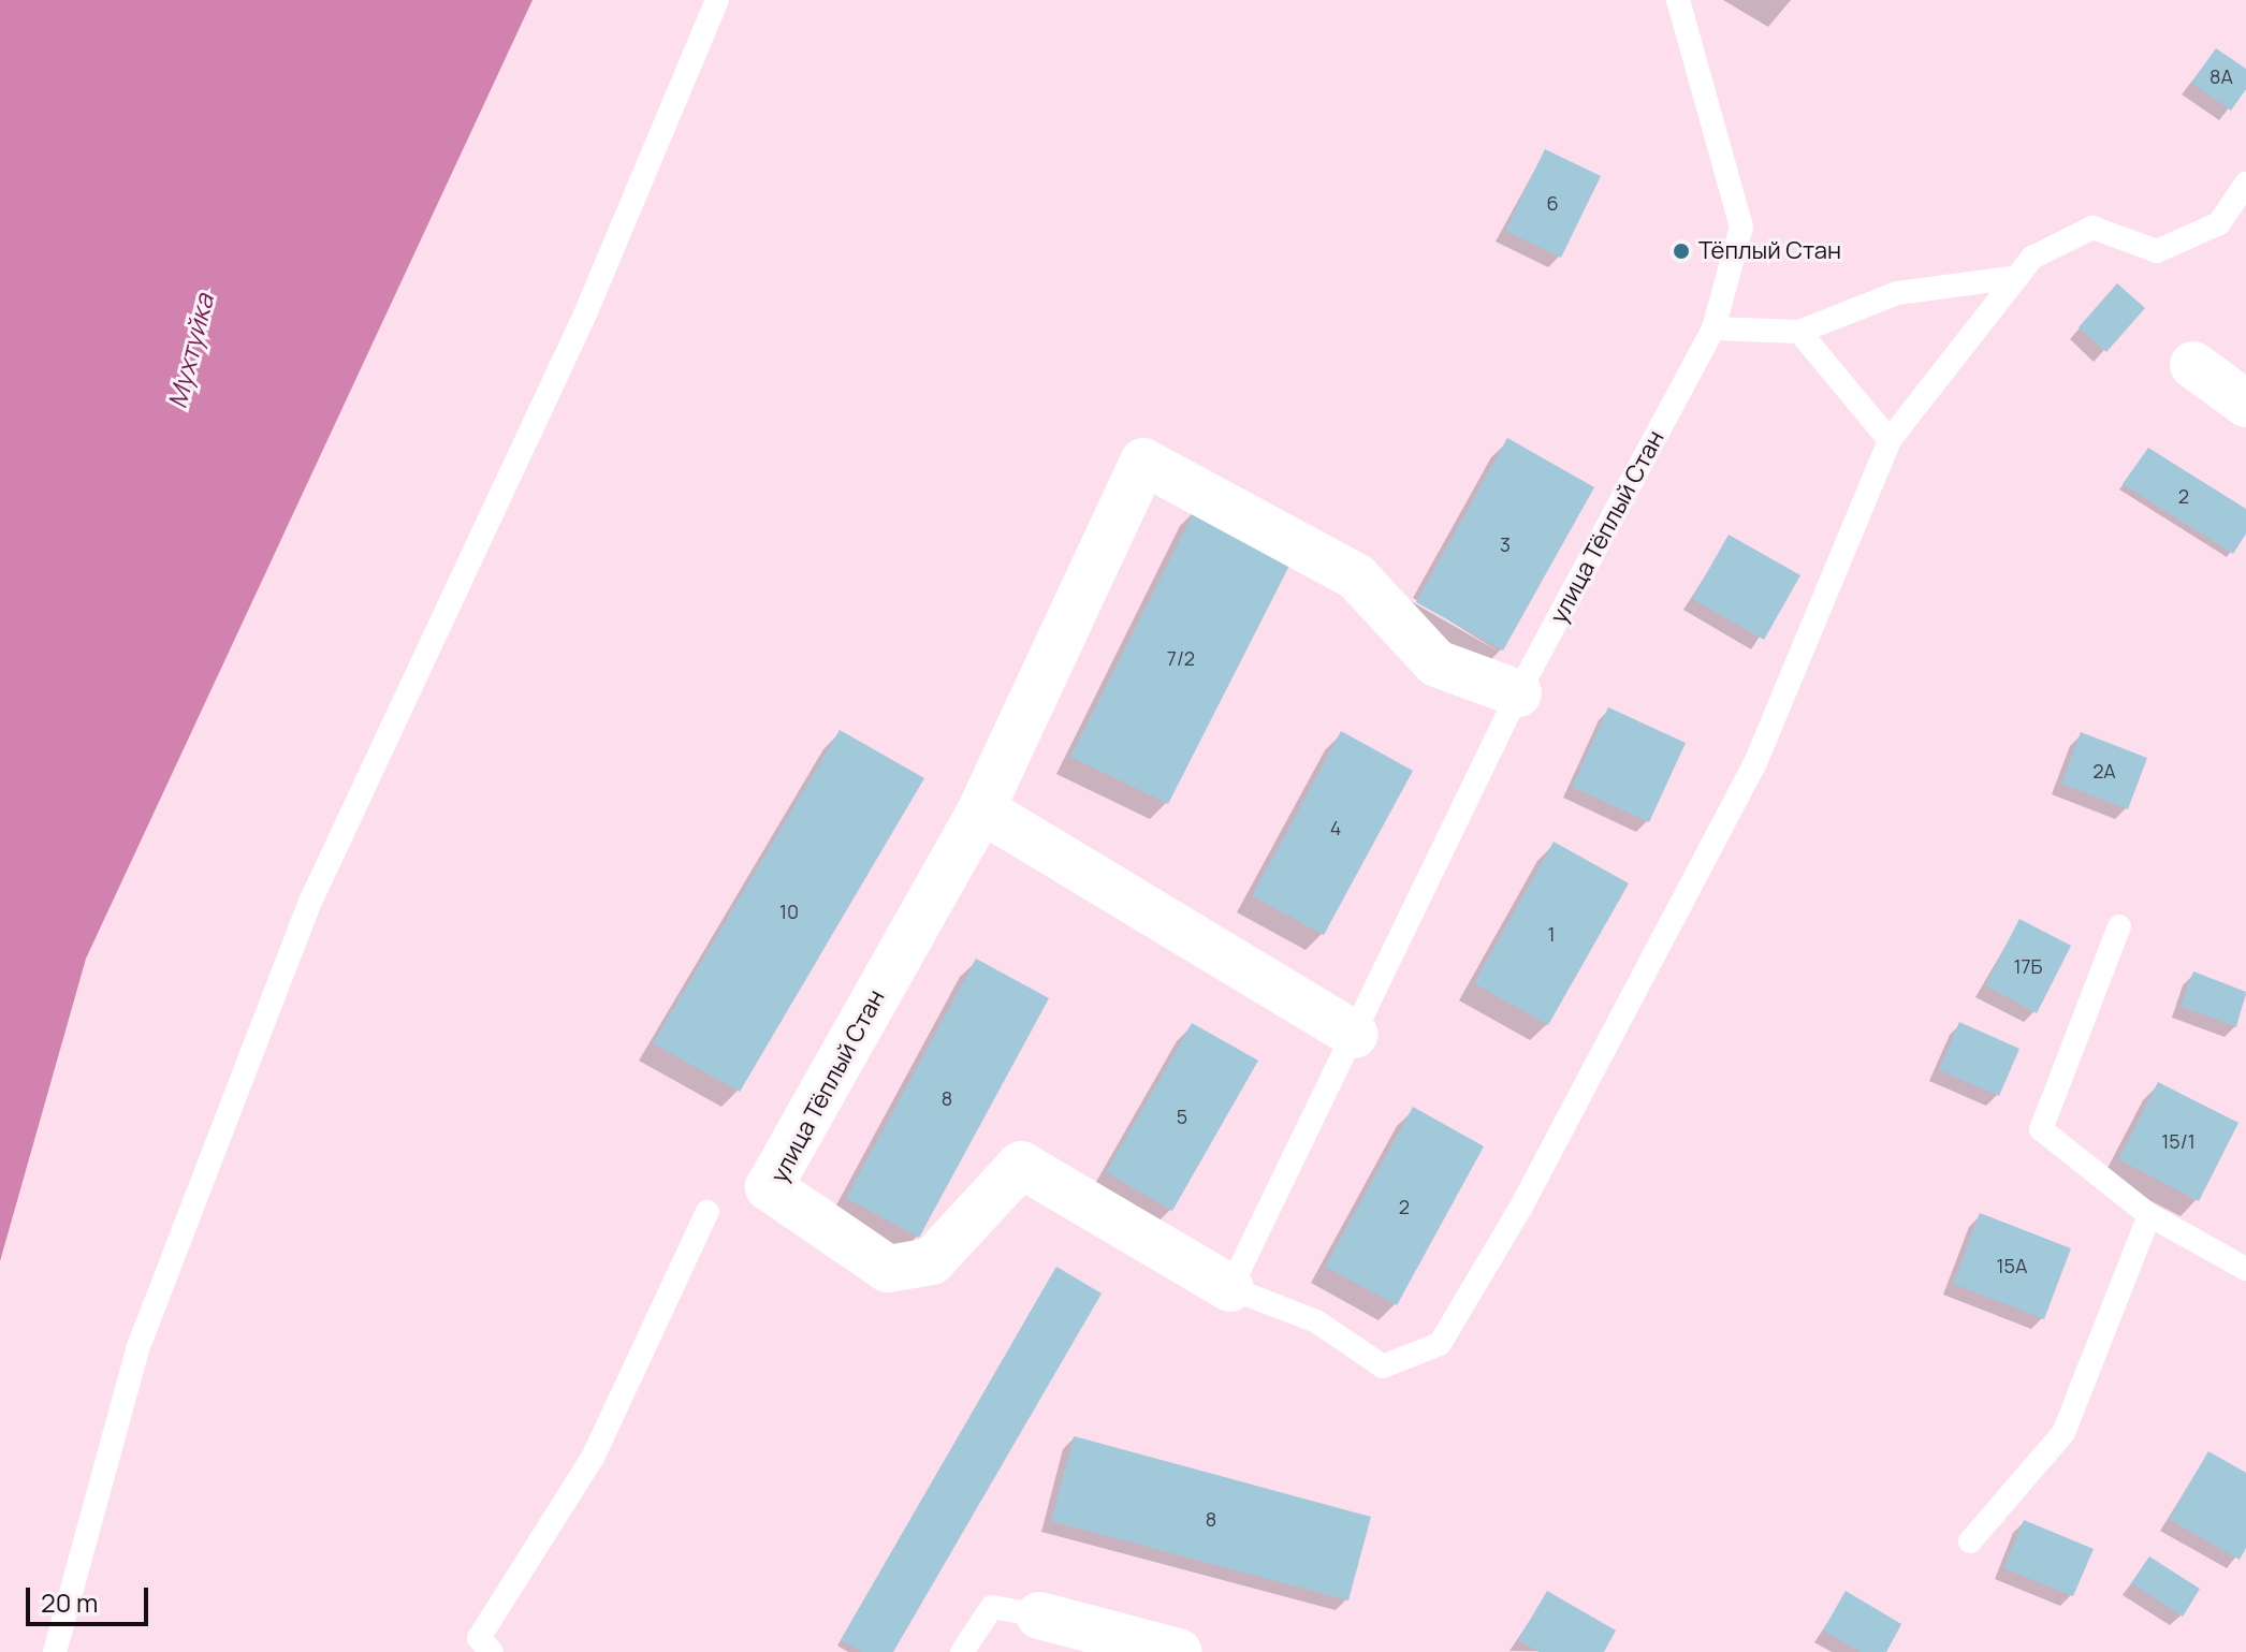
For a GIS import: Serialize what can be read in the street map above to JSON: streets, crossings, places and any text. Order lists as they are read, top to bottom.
{
  "streets": {
    "street": ["улица Тёплый Стан"]
  },
  "water": ["Мухтуйка"],
  "places": ["Тёплый Стан"],
  "house_numbers": [
    "8А",
    "6",
    "2",
    "3",
    "7/2",
    "2А",
    "4",
    "10",
    "1",
    "17Б",
    "8",
    "5",
    "15/1",
    "2",
    "15А",
    "8"
  ],
  "scale_bar": "20 m"
}
